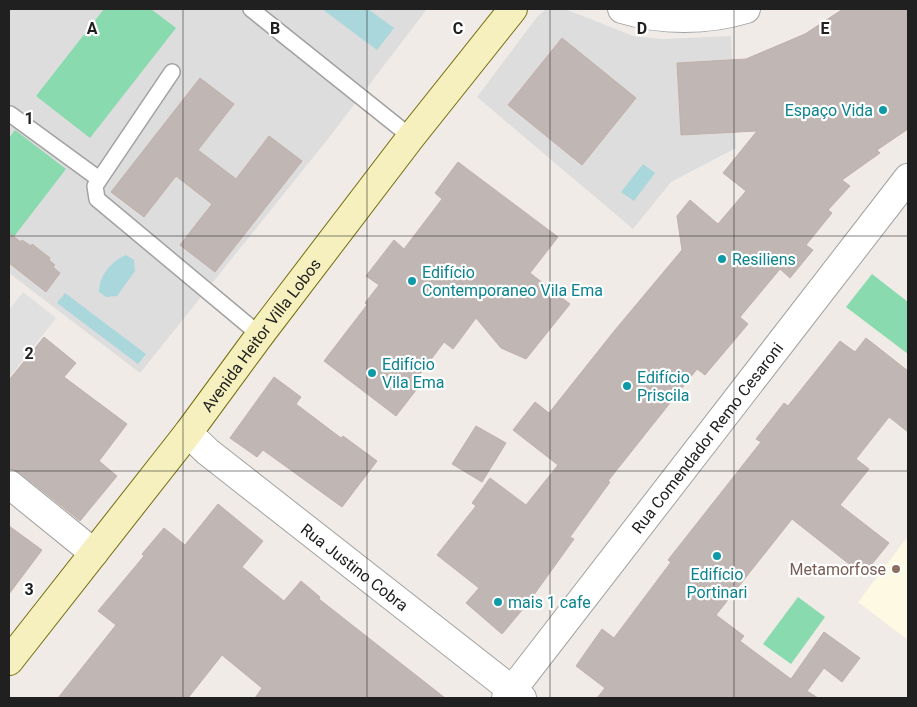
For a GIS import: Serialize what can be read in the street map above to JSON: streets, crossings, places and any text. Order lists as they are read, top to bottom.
{
  "streets": {
    "street": ["Avenida Heitor Villa Lobos", "Rua Comendador Remo Cesaroni", "Rua Justino Cobra"]
  },
  "crossings": [
    ["Avenida Heitor Villa Lobos", "Rua Justino Cobra"],
    ["Rua Comendador Remo Cesaroni", "Rua Justino Cobra"]
  ],
  "places": [
    "Espaço Vida",
    "Resiliens",
    "Edifício Contemporaneo Vila Ema",
    "Edifício Vila Ema",
    "Edifício Priscila",
    "Edifício Portinari",
    "Metamorfose",
    "mais 1 cafe"
  ],
  "grid": {
    "columns": [
      "A",
      "B",
      "C",
      "D",
      "E"
    ],
    "rows": ["1", "2", "3"]
  }
}
